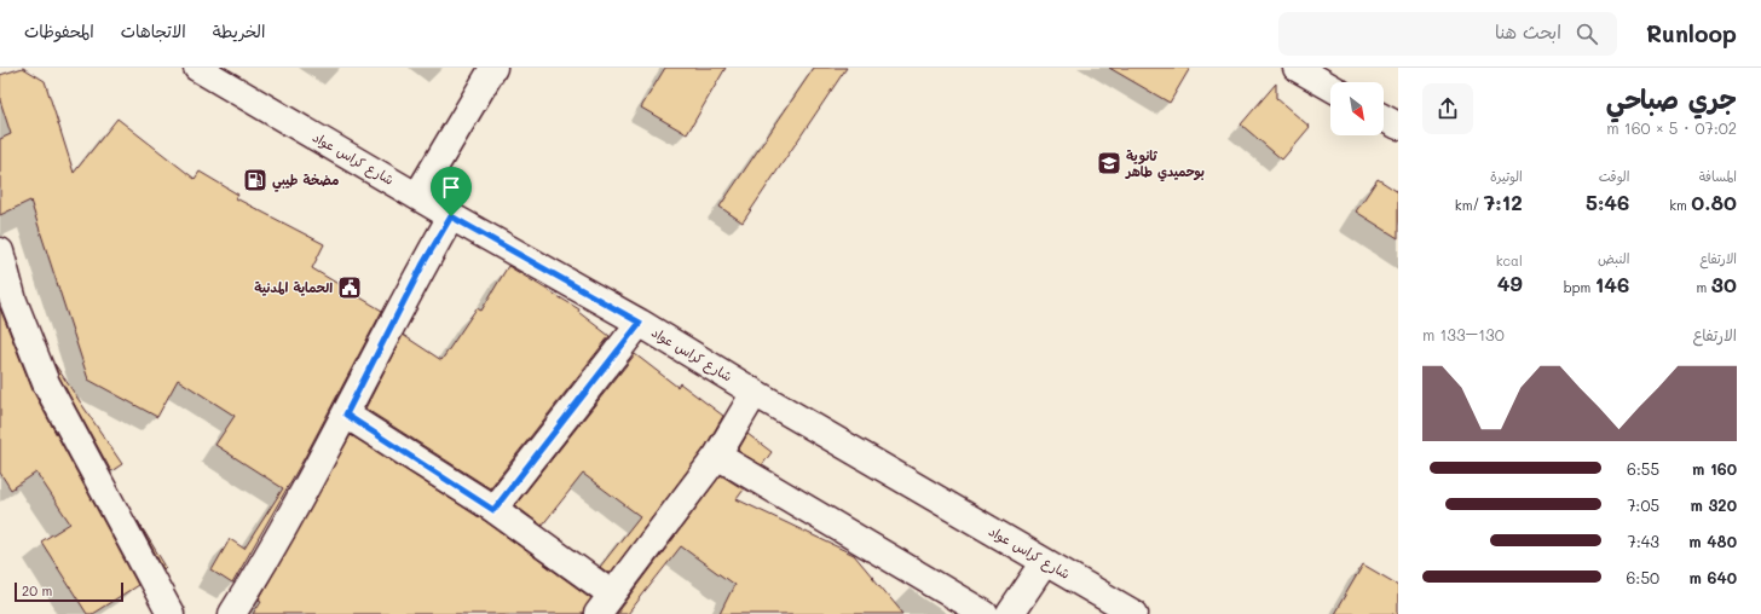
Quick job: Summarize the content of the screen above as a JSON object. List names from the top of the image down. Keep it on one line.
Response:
{"streets":{"street":["شارع كراس عواد"]},"places":{"school or university":["ثانوية بوحميدي طاهر"],"fuel station":["مضخة طيبي"],"public building":["الحماية المدنية"]},"scale_bar":"20 m","north":"bottom right","page":{"header":"Runloop","search":"ابحث هنا","nav":["الخريطة","الاتجاهات","المحفوظات"],"heading":["جري صباحي","07:02 · 5 × 160 m"],"stats":[["المسافة","0.80 km"],["الوقت","5:46"],["الوتيرة","7:12 /km"],["الارتفاع","30 m"],["النبض","146 bpm"],["kcal","49"]],"chart":["الارتفاع","130–133 m"],"list":[{"name":"160 m","note":"6:55"},{"name":"320 m","note":"7:05"},{"name":"480 m","note":"7:43"},{"name":"640 m","note":"6:50"}],"scale":"20 m"}}
